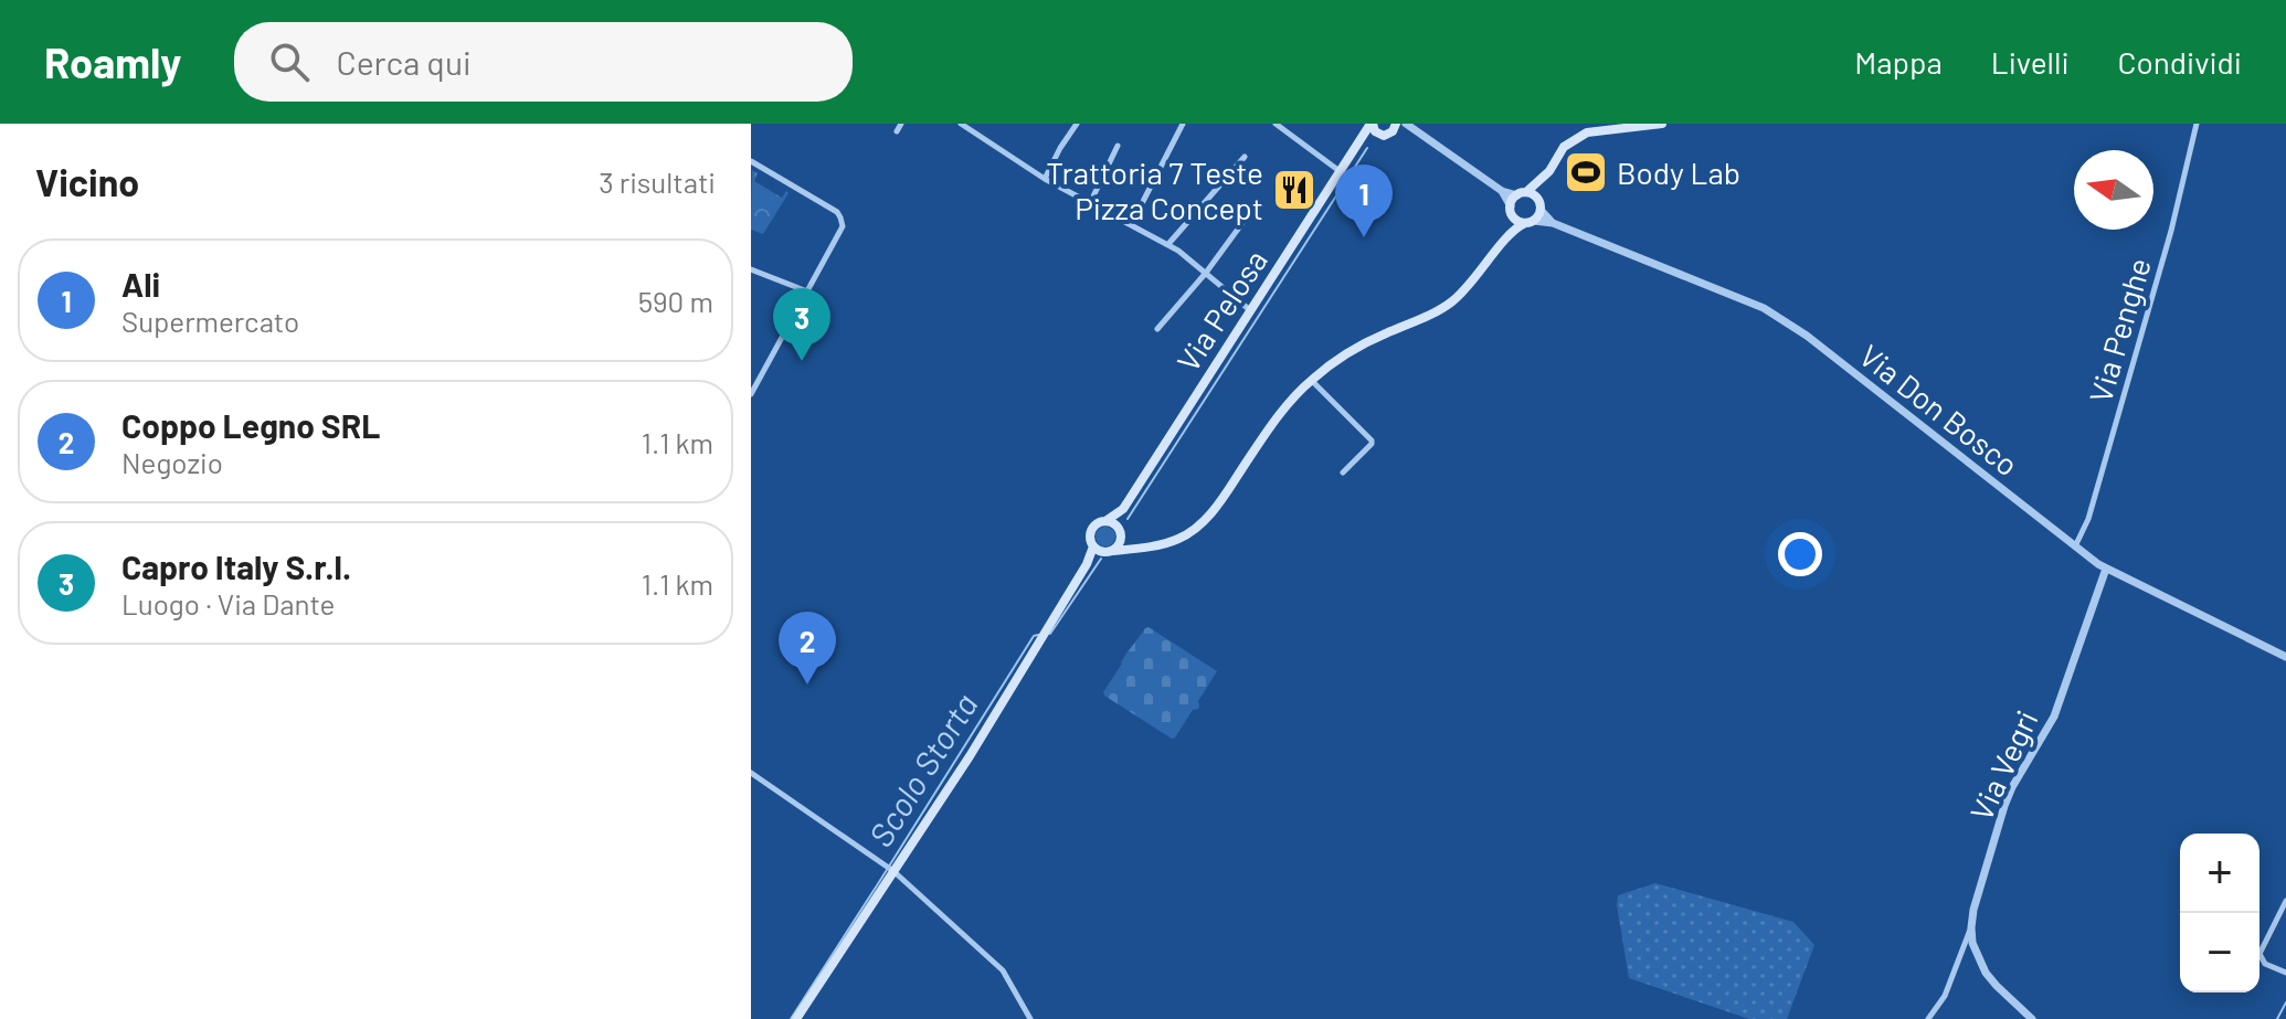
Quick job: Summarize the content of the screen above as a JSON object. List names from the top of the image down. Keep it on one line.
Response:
{"streets":{"main road":["Via Pelosa","Via Don Bosco"],"street":["Via Penghe","Via Vegri"]},"crossings":[["Via Penghe","Via Don Bosco"],["Via Don Bosco","Via Vegri"]],"water":["Scolo Storta"],"places":{"sports":["Body Lab"],"restaurant":["Trattoria 7 Teste Pizza Concept"]},"north":"left","page":{"header":"Roamly","search":"Cerca qui","nav":["Mappa","Livelli","Condividi"],"heading":["Vicino","3 risultati"],"pins":["1","3","2"],"list":[{"mark":"1","name":"Ali","note":"Supermercato","value":"590 m"},{"mark":"2","name":"Coppo Legno SRL","note":"Negozio","value":"1.1 km"},{"mark":"3","name":"Capro Italy S.r.l.","note":"Luogo · Via Dante","value":"1.1 km"}],"map_buttons":["+","−"]}}
